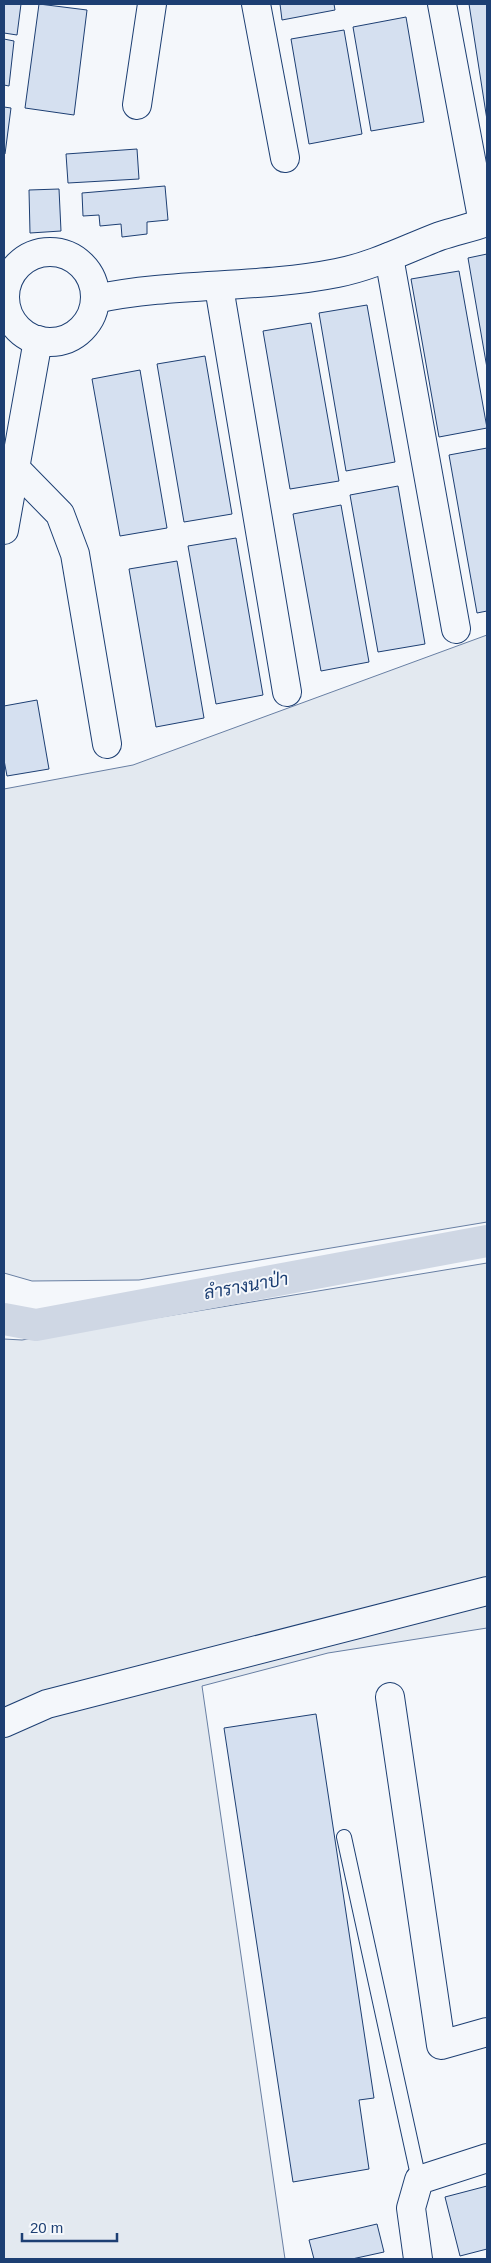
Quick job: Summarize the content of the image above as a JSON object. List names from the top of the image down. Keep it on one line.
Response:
{"water":["ลำรางนาป่า"],"scale_bar":"20 m"}
